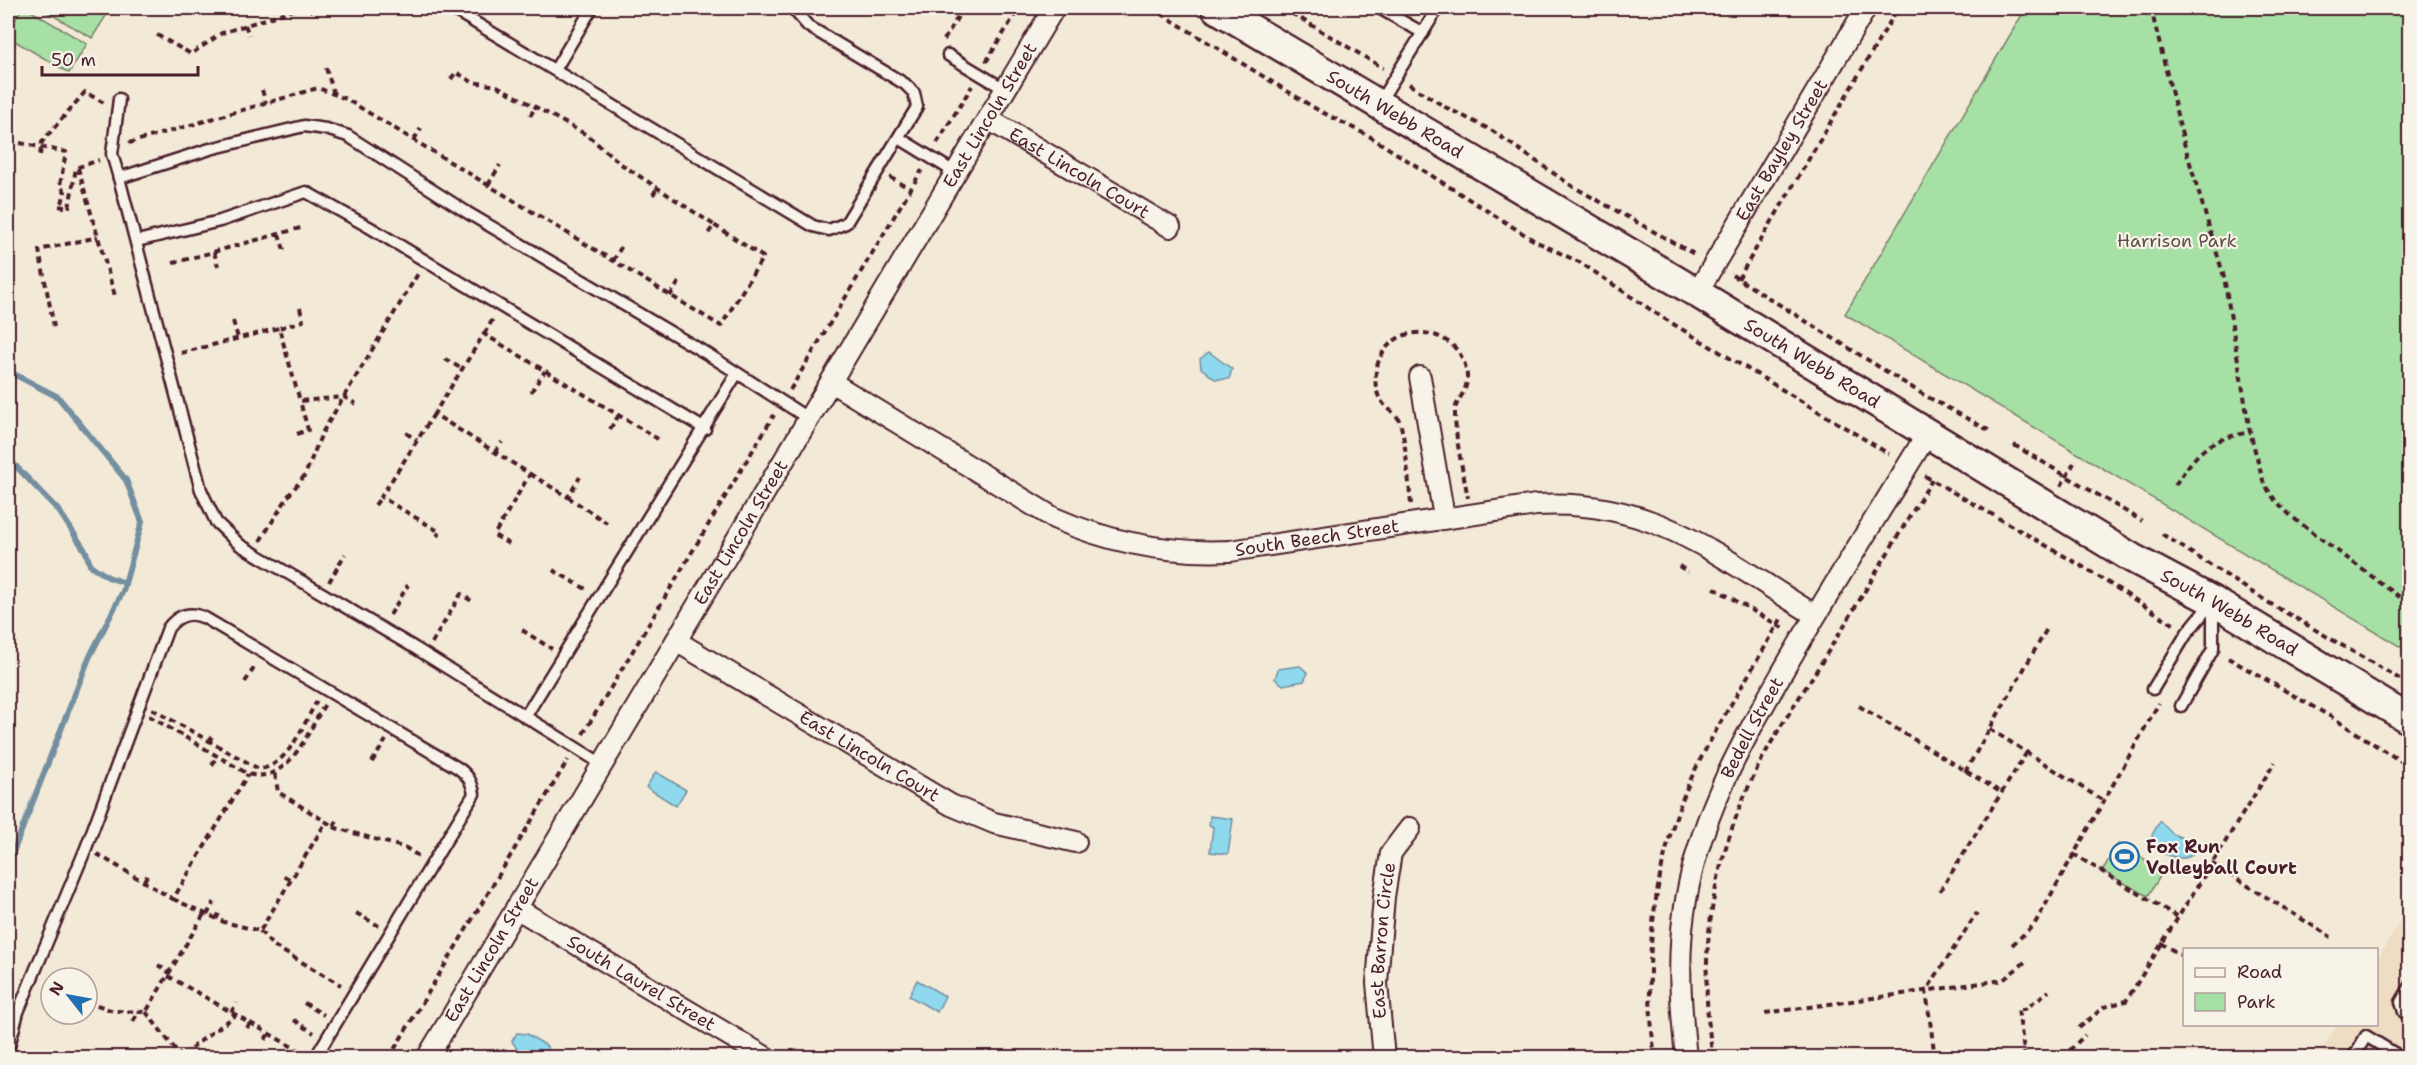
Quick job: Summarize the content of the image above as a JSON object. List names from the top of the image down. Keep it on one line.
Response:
{"streets":{"main road":["South Webb Road"],"street":["East Lincoln Street","East Bayley Street","East Lincoln Court","South Beech Street","Bedell Street","East Barron Circle","South Laurel Street"]},"crossings":[["South Webb Road","East Bayley Street"],["South Webb Road","Bedell Street"],["East Lincoln Street","East Lincoln Court"],["East Lincoln Street","South Beech Street"],["East Lincoln Street","South Laurel Street"],["South Beech Street","Bedell Street"]],"parks":["Harrison Park"],"places":{"sports":["Fox Run Volleyball Court"]},"legend":["Road","Park"],"scale_bar":"50 m","north":"top left"}
